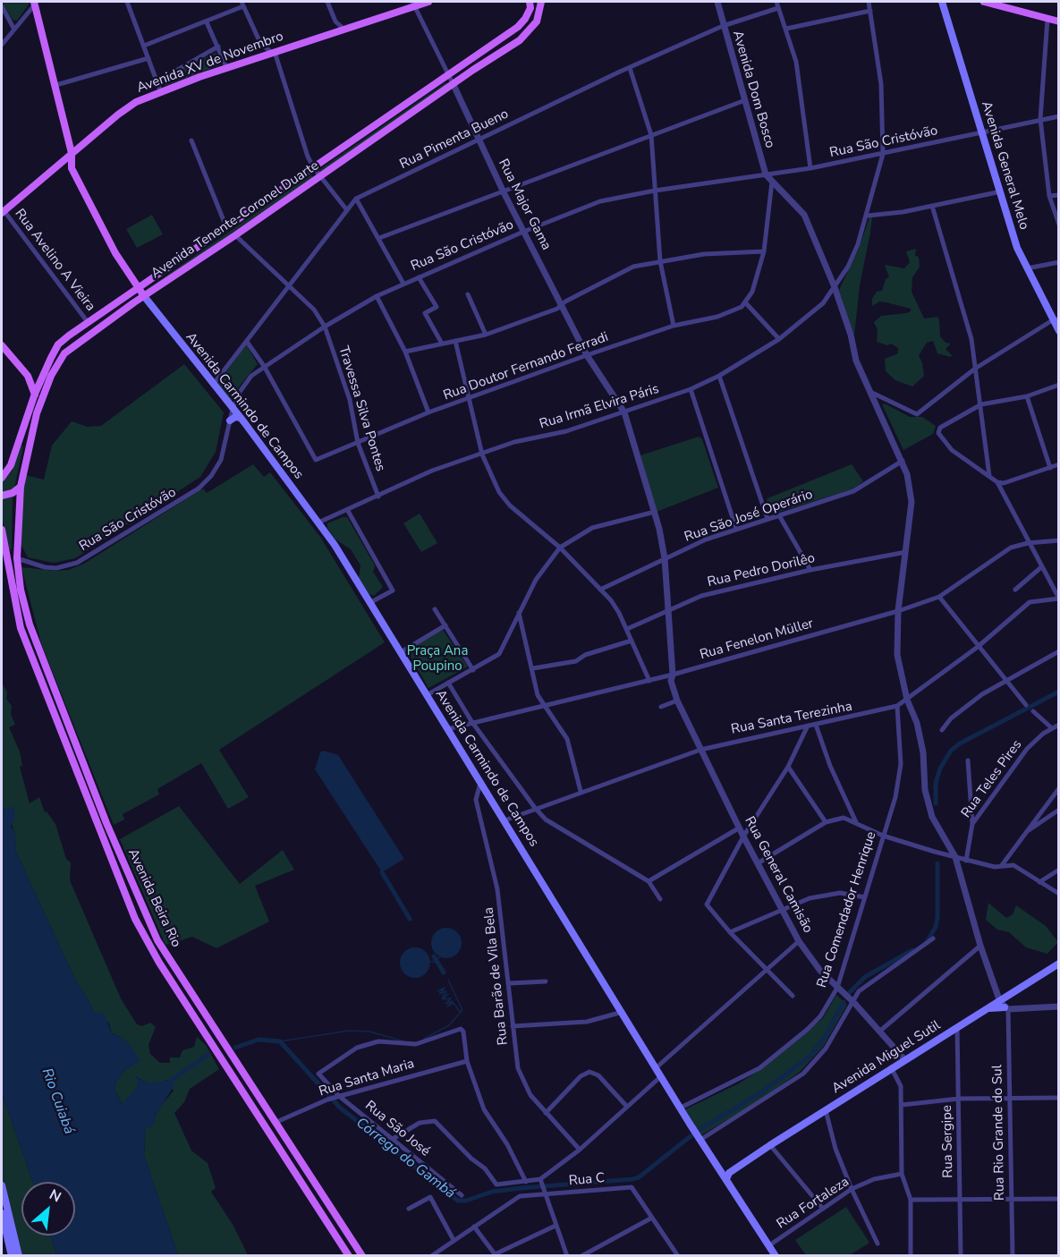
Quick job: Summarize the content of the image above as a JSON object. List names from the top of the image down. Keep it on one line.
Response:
{"streets":{"main road":["Avenida XV de Novembro","Avenida General Melo","Avenida Tenente-Coronel Duarte","Avenida Carmindo de Campos","Avenida Beira Rio","Avenida Miguel Sutil"],"street":["Avenida Dom Bosco","Rua Pimenta Bueno","Rua São Cristóvão","Rua Major Gama","Rua Avelino A Vieira","Rua Doutor Fernando Ferradi","Rua Irmã Elvira Páris","Travessa Silva Pontes","Rua São José Operário","Rua Pedro Dorilêo","Rua Fenelon Müller","Rua Santa Terezinha","Rua Teles Pires","Rua General Camisão","Rua Comendador Henrique","Rua Barão de Vila Bela","Rua Santa Maria","Rua São José","Rua Rio Grande do Sul","Rua Sergipe","Rua C","Rua Fortaleza"]},"crossings":[["Avenida XV de Novembro","Rua Major Gama"],["Avenida XV de Novembro","Rua Avelino A Vieira"],["Avenida XV de Novembro","Avenida Carmindo de Campos"],["Avenida Dom Bosco","Rua Pimenta Bueno"],["Avenida Dom Bosco","Rua São Cristóvão"],["Avenida Dom Bosco","Rua Irmã Elvira Páris"],["Rua Pimenta Bueno","Rua Major Gama"],["Rua Pimenta Bueno","Avenida Carmindo de Campos"],["Rua Pimenta Bueno","Travessa Silva Pontes"],["Rua São Cristóvão","Avenida General Melo"],["Rua São Cristóvão","Rua Major Gama"],["Rua São Cristóvão","Rua Doutor Fernando Ferradi"],["Rua São Cristóvão","Avenida Carmindo de Campos"],["Rua São Cristóvão","Travessa Silva Pontes"],["Rua São Cristóvão","Avenida Beira Rio"],["Rua Major Gama","Avenida Tenente-Coronel Duarte"],["Rua Major Gama","Rua Doutor Fernando Ferradi"],["Rua Major Gama","Rua Irmã Elvira Páris"],["Rua Major Gama","Rua São José Operário"],["Rua Major Gama","Rua General Camisão"],["Avenida Tenente-Coronel Duarte","Rua Avelino A Vieira"],["Avenida Tenente-Coronel Duarte","Avenida Carmindo de Campos"],["Avenida Tenente-Coronel Duarte","Travessa Silva Pontes"],["Avenida Tenente-Coronel Duarte","Avenida Beira Rio"],["Rua Doutor Fernando Ferradi","Travessa Silva Pontes"],["Avenida Carmindo de Campos","Rua Irmã Elvira Páris"],["Avenida Carmindo de Campos","Rua Fenelon Müller"],["Avenida Carmindo de Campos","Rua Santa Terezinha"],["Avenida Carmindo de Campos","Rua Comendador Henrique"],["Avenida Carmindo de Campos","Rua Barão de Vila Bela"],["Avenida Carmindo de Campos","Avenida Miguel Sutil"],["Avenida Carmindo de Campos","Rua Fortaleza"],["Rua Irmã Elvira Páris","Travessa Silva Pontes"],["Rua São José Operário","Rua General Camisão"],["Rua Pedro Dorilêo","Rua General Camisão"],["Rua Fenelon Müller","Rua General Camisão"],["Rua Santa Terezinha","Rua General Camisão"],["Rua Santa Terezinha","Rua Comendador Henrique"],["Rua General Camisão","Rua Comendador Henrique"],["Rua General Camisão","Avenida Miguel Sutil"],["Avenida Beira Rio","Rua Santa Maria"],["Avenida Miguel Sutil","Rua Rio Grande do Sul"],["Avenida Miguel Sutil","Rua Sergipe"],["Rua Santa Maria","Rua São José"]],"water":["Rio Cuiabá","Córrego do Gambá"],"parks":["Praça Ana Poupino"],"north":"top right"}
